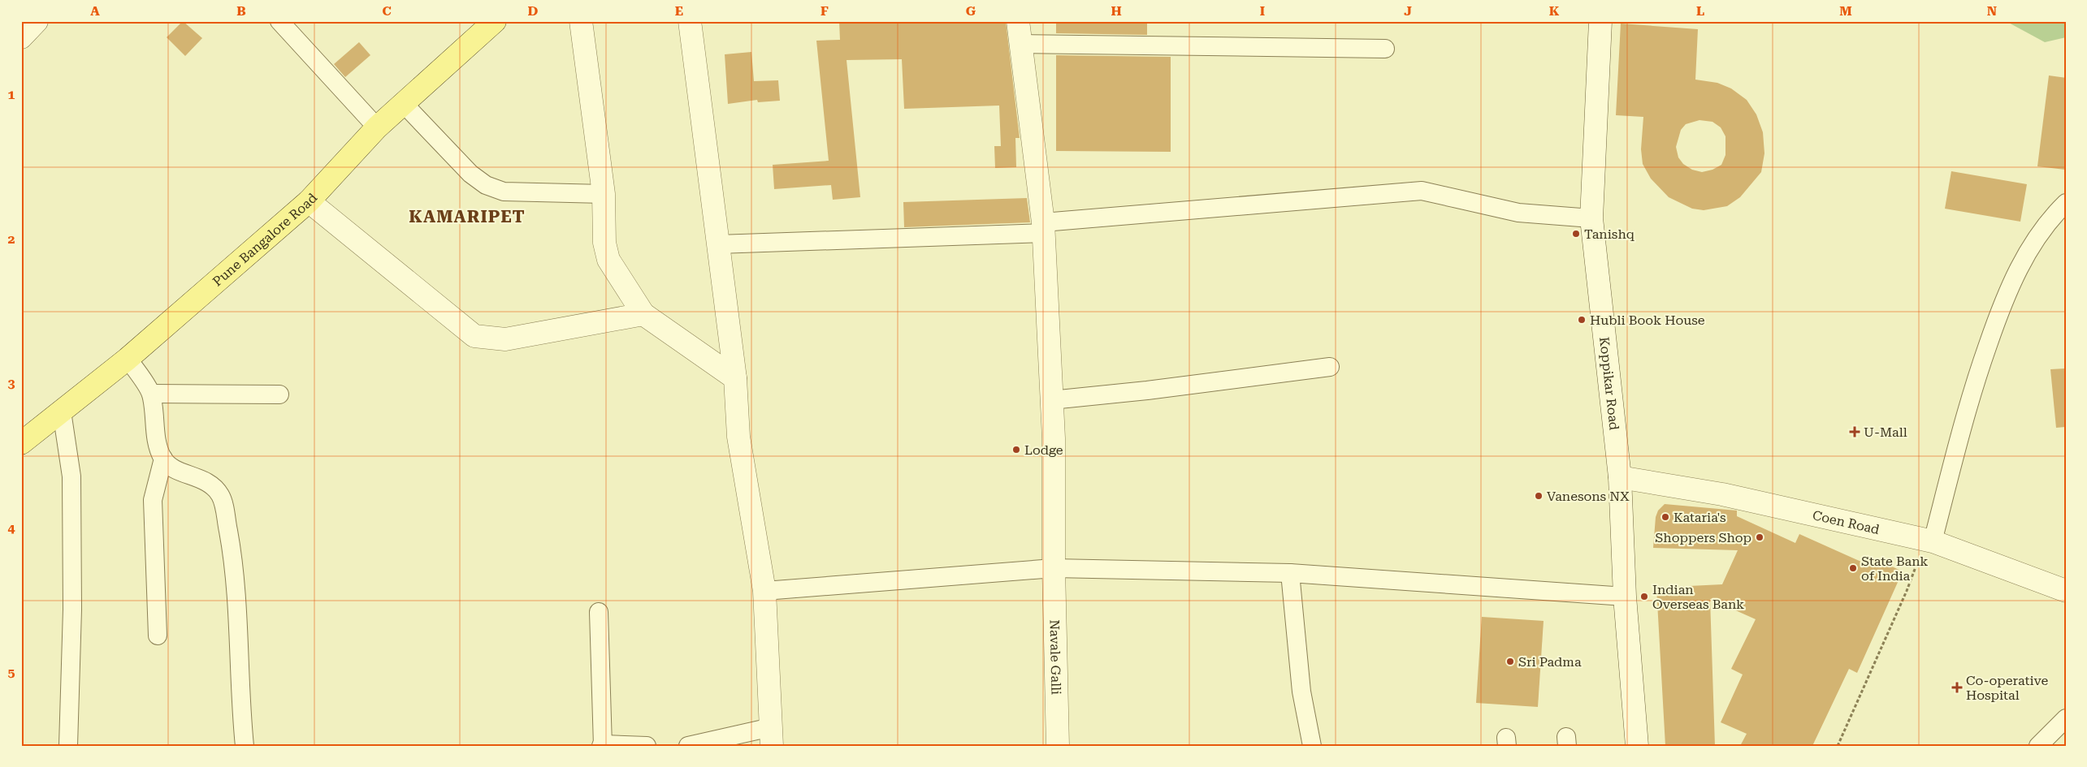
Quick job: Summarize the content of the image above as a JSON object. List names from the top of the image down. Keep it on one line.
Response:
{"streets":{"main road":["Pune Bangalore Road"],"street":["Koppikar Road","Coen Road","Navale Galli"]},"crossings":[["Koppikar Road","Coen Road"]],"districts":["KAMARIPET"],"places":{"other":["Tanishq","Hubli Book House","Lodge","Vanesons NX","Kataria's","Shoppers Shop","State Bank of India","Indian Overseas Bank","Sri Padma"],"health":["U-Mall","Co-operative Hospital"]},"grid":{"columns":["A","B","C","D","E","F","G","H","I","J","K","L","M","N"],"rows":["1","2","3","4","5"]}}
